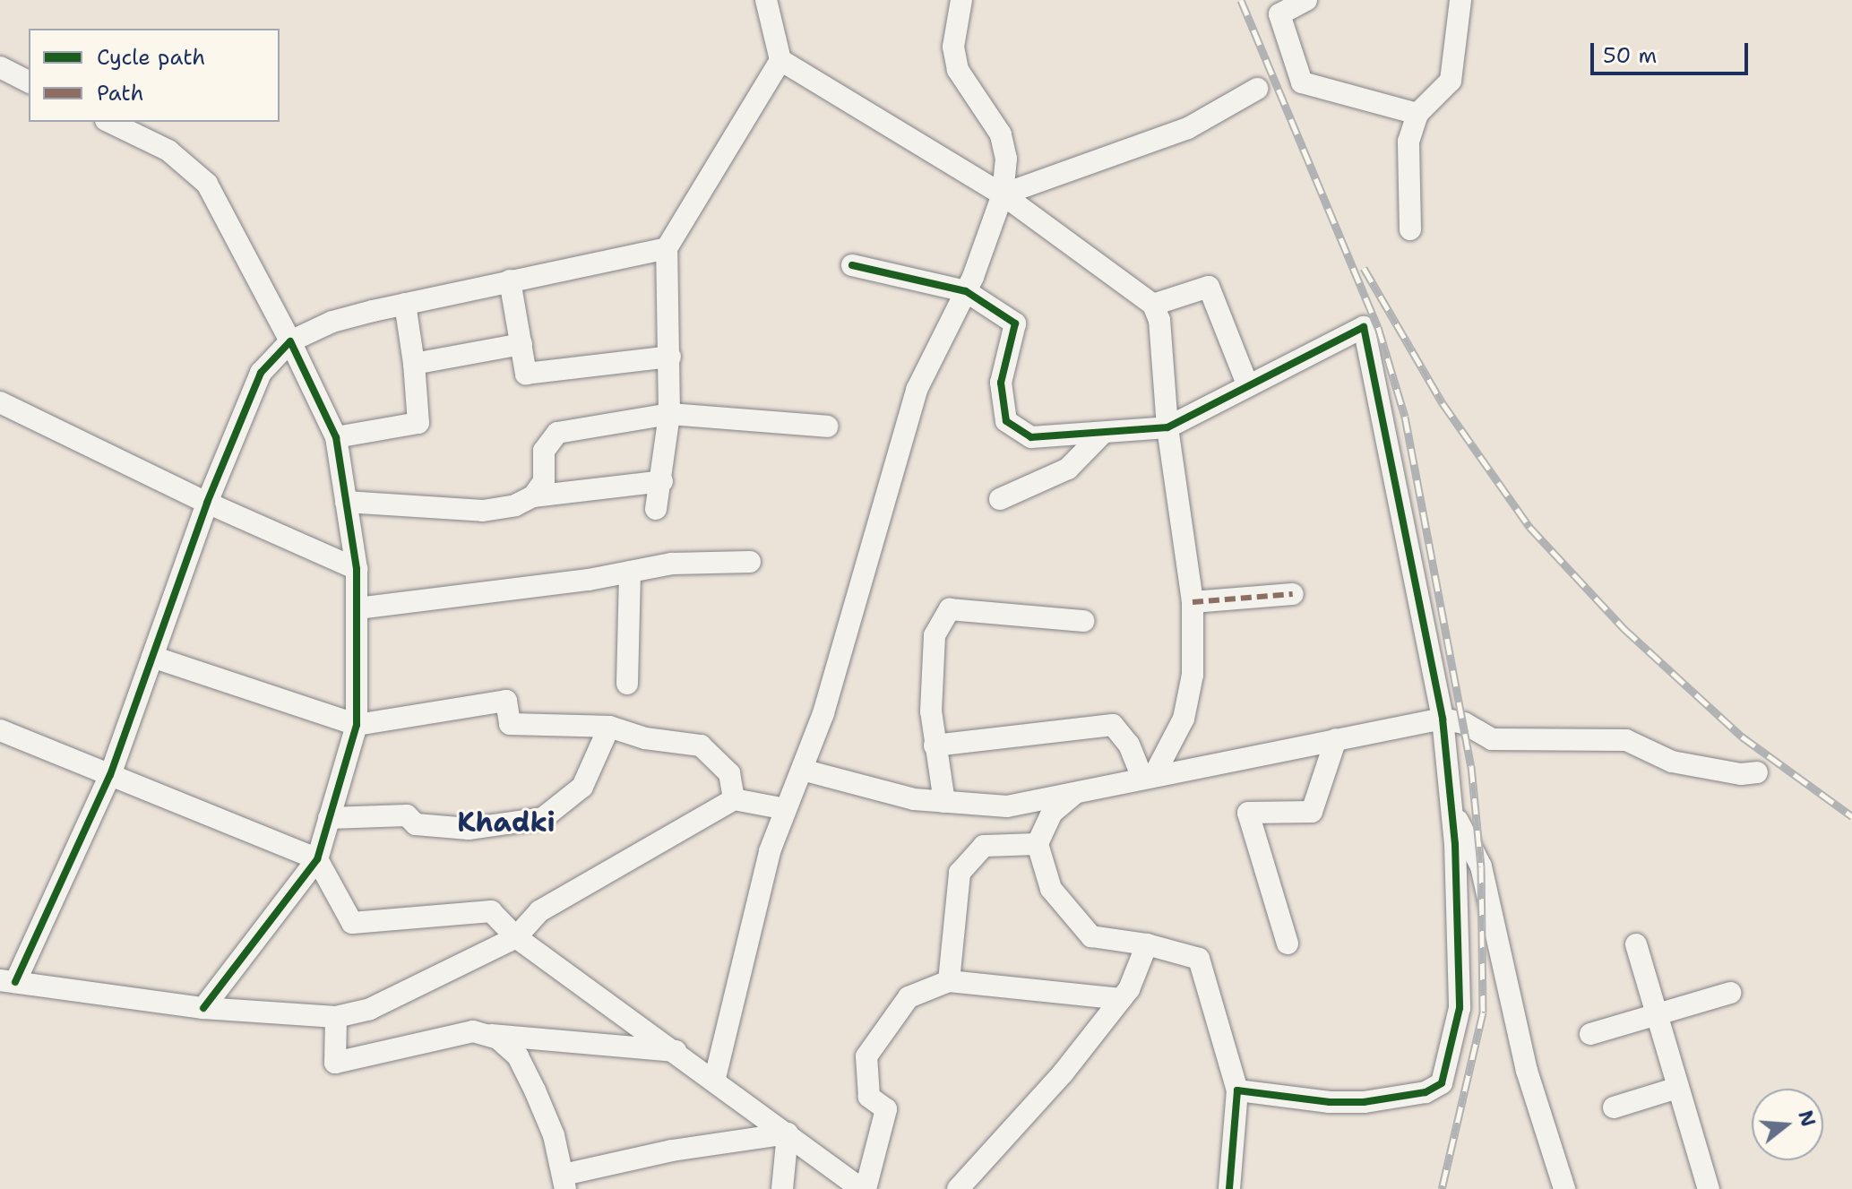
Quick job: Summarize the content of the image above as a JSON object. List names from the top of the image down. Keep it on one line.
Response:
{"districts":["Khadki"],"legend":["Cycle path","Path"],"scale_bar":"50 m","north":"right"}
